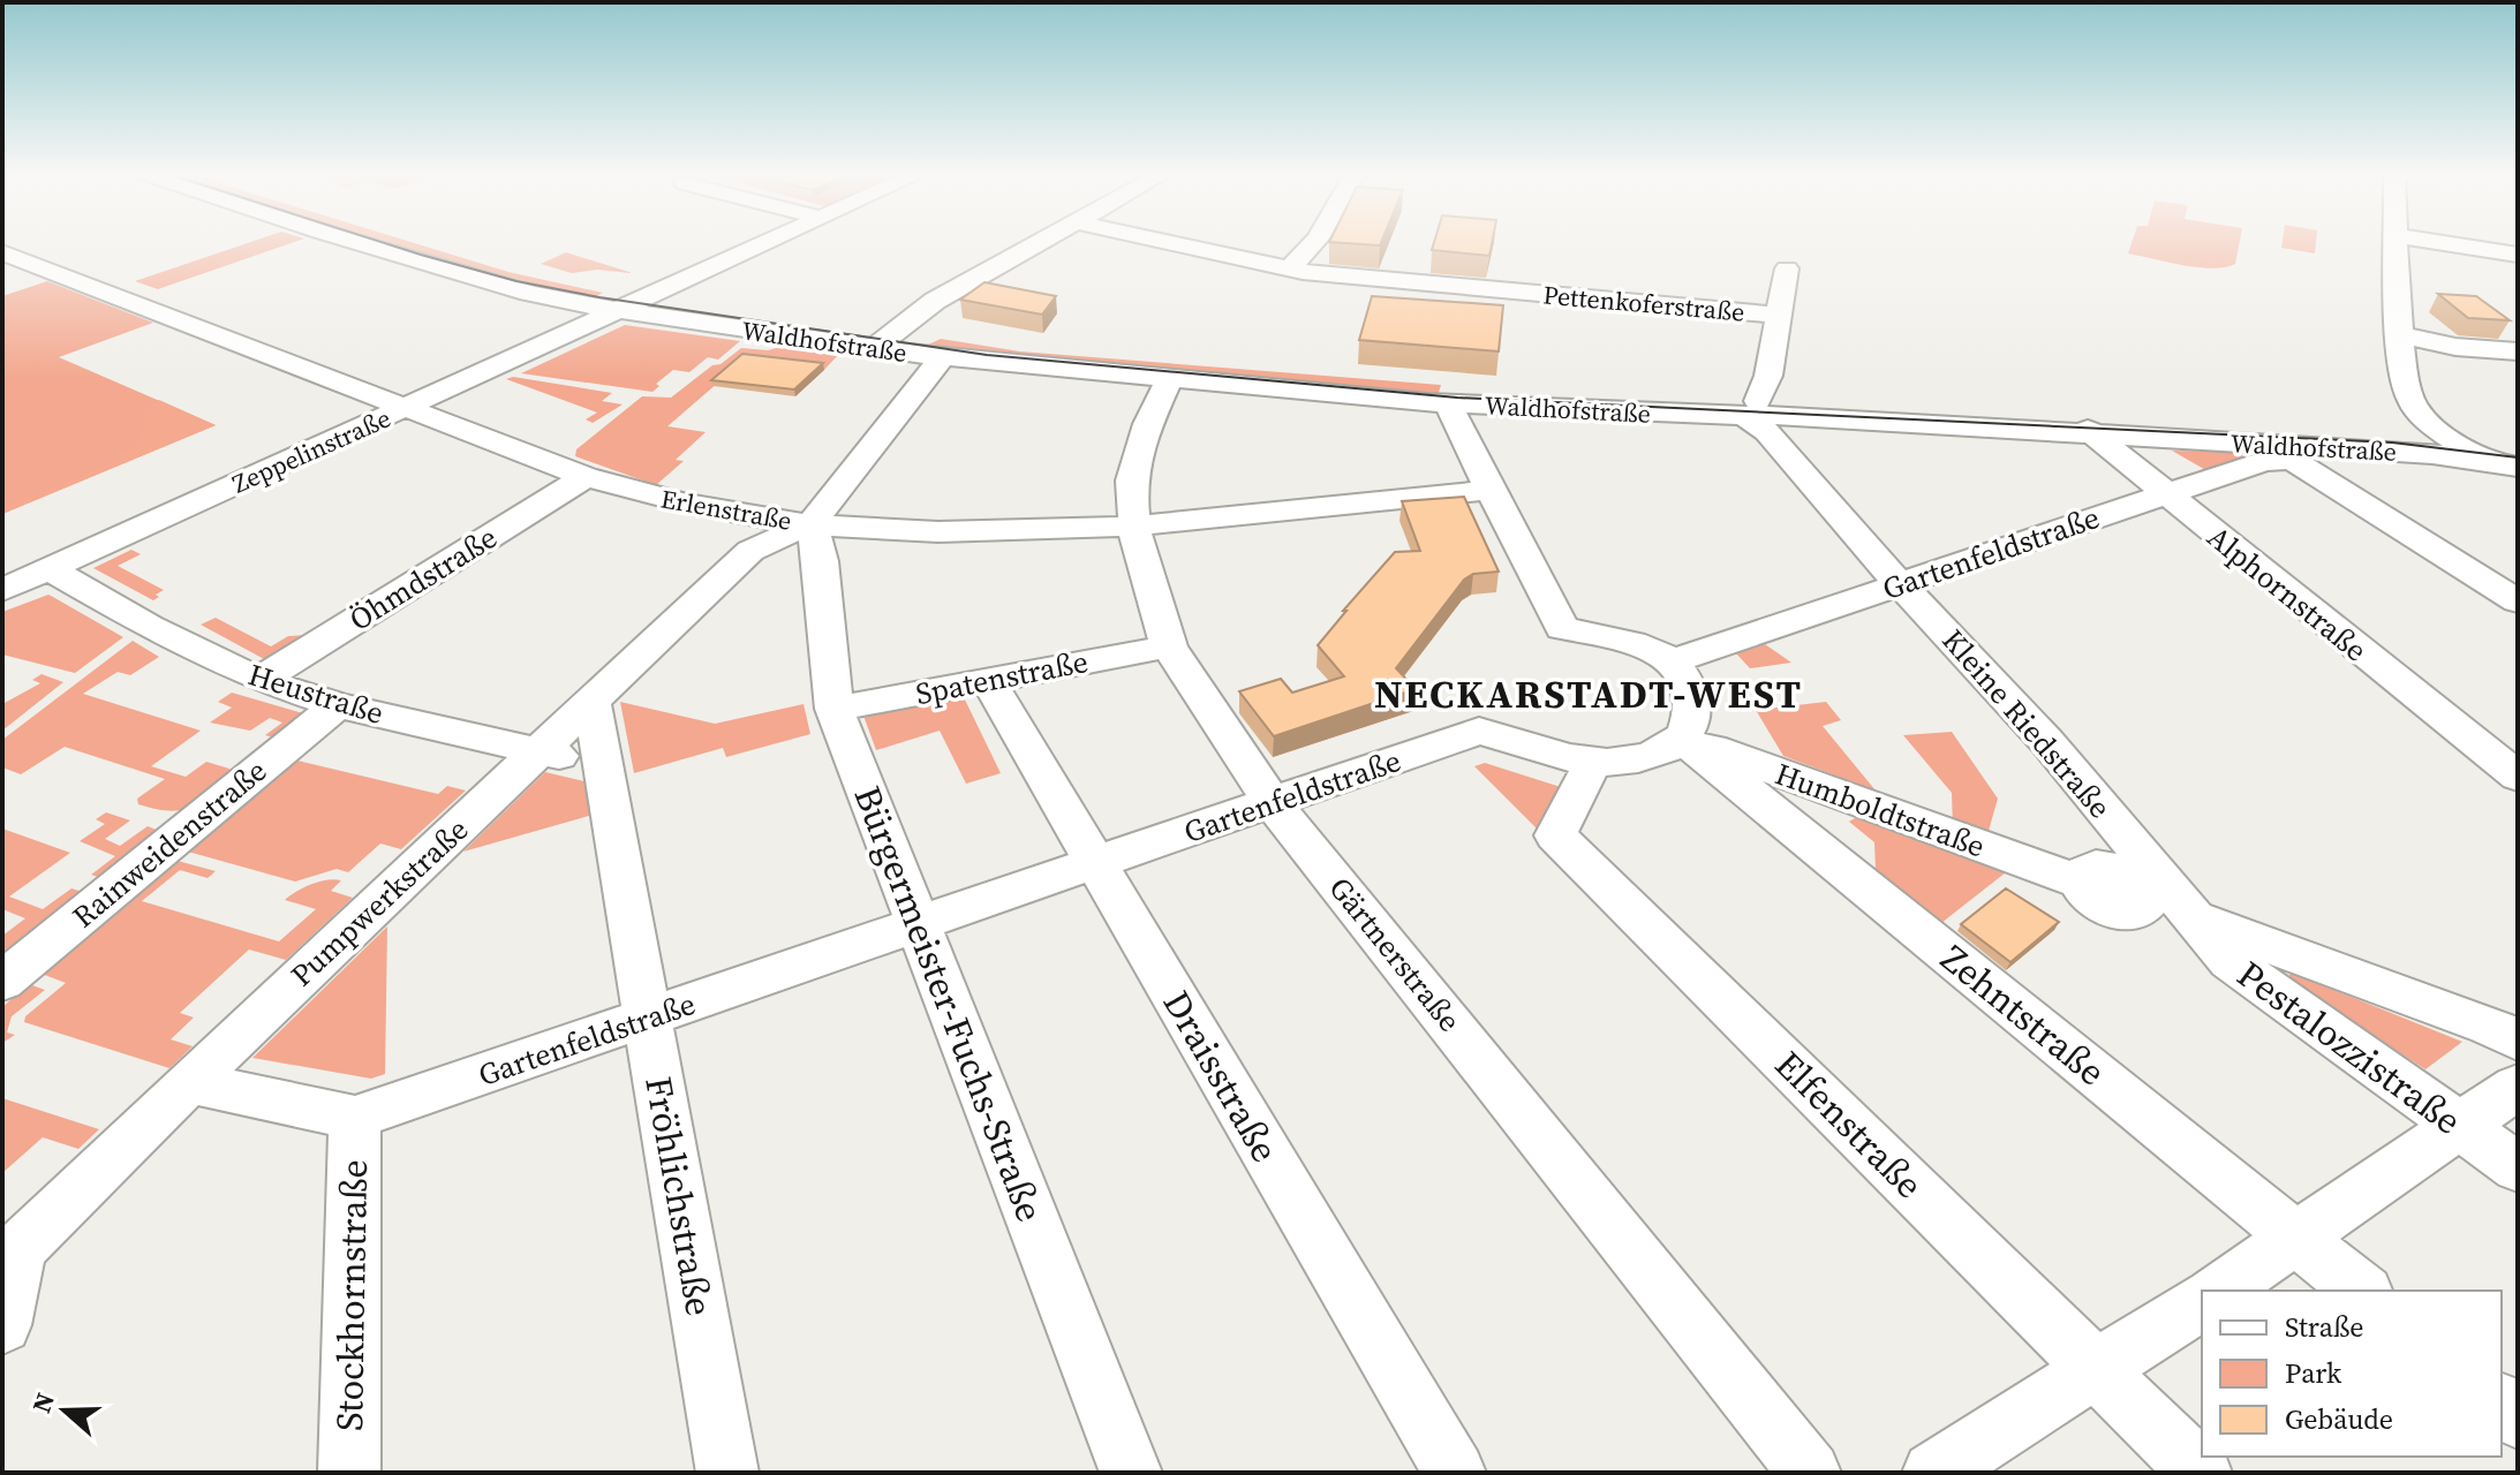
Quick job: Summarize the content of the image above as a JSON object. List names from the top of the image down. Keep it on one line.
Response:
{"streets":{"street":["Pettenkoferstraße","Waldhofstraße","Zeppelinstraße","Erlenstraße","Gartenfeldstraße","Öhmdstraße","Alphornstraße","Spatenstraße","Heustraße","Kleine Riedstraße","Humboldtstraße","Rainweidenstraße","Pumpwerkstraße","Gärtnerstraße","Bürgermeister-Fuchs-Straße","Zehntstraße","Pestalozzistraße","Draisstraße","Elfenstraße","Fröhlichstraße","Stockhornstraße"]},"crossings":[["Waldhofstraße","Zeppelinstraße"],["Waldhofstraße","Alphornstraße"],["Waldhofstraße","Kleine Riedstraße"],["Waldhofstraße","Gärtnerstraße"],["Zeppelinstraße","Erlenstraße"],["Zeppelinstraße","Heustraße"],["Erlenstraße","Öhmdstraße"],["Erlenstraße","Pumpwerkstraße"],["Erlenstraße","Gärtnerstraße"],["Erlenstraße","Bürgermeister-Fuchs-Straße"],["Gartenfeldstraße","Alphornstraße"],["Gartenfeldstraße","Kleine Riedstraße"],["Gartenfeldstraße","Humboldtstraße"],["Gartenfeldstraße","Gärtnerstraße"],["Gartenfeldstraße","Bürgermeister-Fuchs-Straße"],["Gartenfeldstraße","Zehntstraße"],["Gartenfeldstraße","Draisstraße"],["Gartenfeldstraße","Elfenstraße"],["Gartenfeldstraße","Fröhlichstraße"],["Gartenfeldstraße","Stockhornstraße"],["Öhmdstraße","Heustraße"],["Spatenstraße","Gärtnerstraße"],["Spatenstraße","Bürgermeister-Fuchs-Straße"],["Spatenstraße","Draisstraße"],["Heustraße","Rainweidenstraße"],["Heustraße","Pumpwerkstraße"],["Heustraße","Fröhlichstraße"],["Kleine Riedstraße","Humboldtstraße"],["Kleine Riedstraße","Pestalozzistraße"],["Humboldtstraße","Zehntstraße"],["Humboldtstraße","Pestalozzistraße"],["Pumpwerkstraße","Bürgermeister-Fuchs-Straße"],["Pumpwerkstraße","Fröhlichstraße"]],"districts":["NECKARSTADT-WEST"],"legend":["Straße","Park","Gebäude"],"north":"left"}
